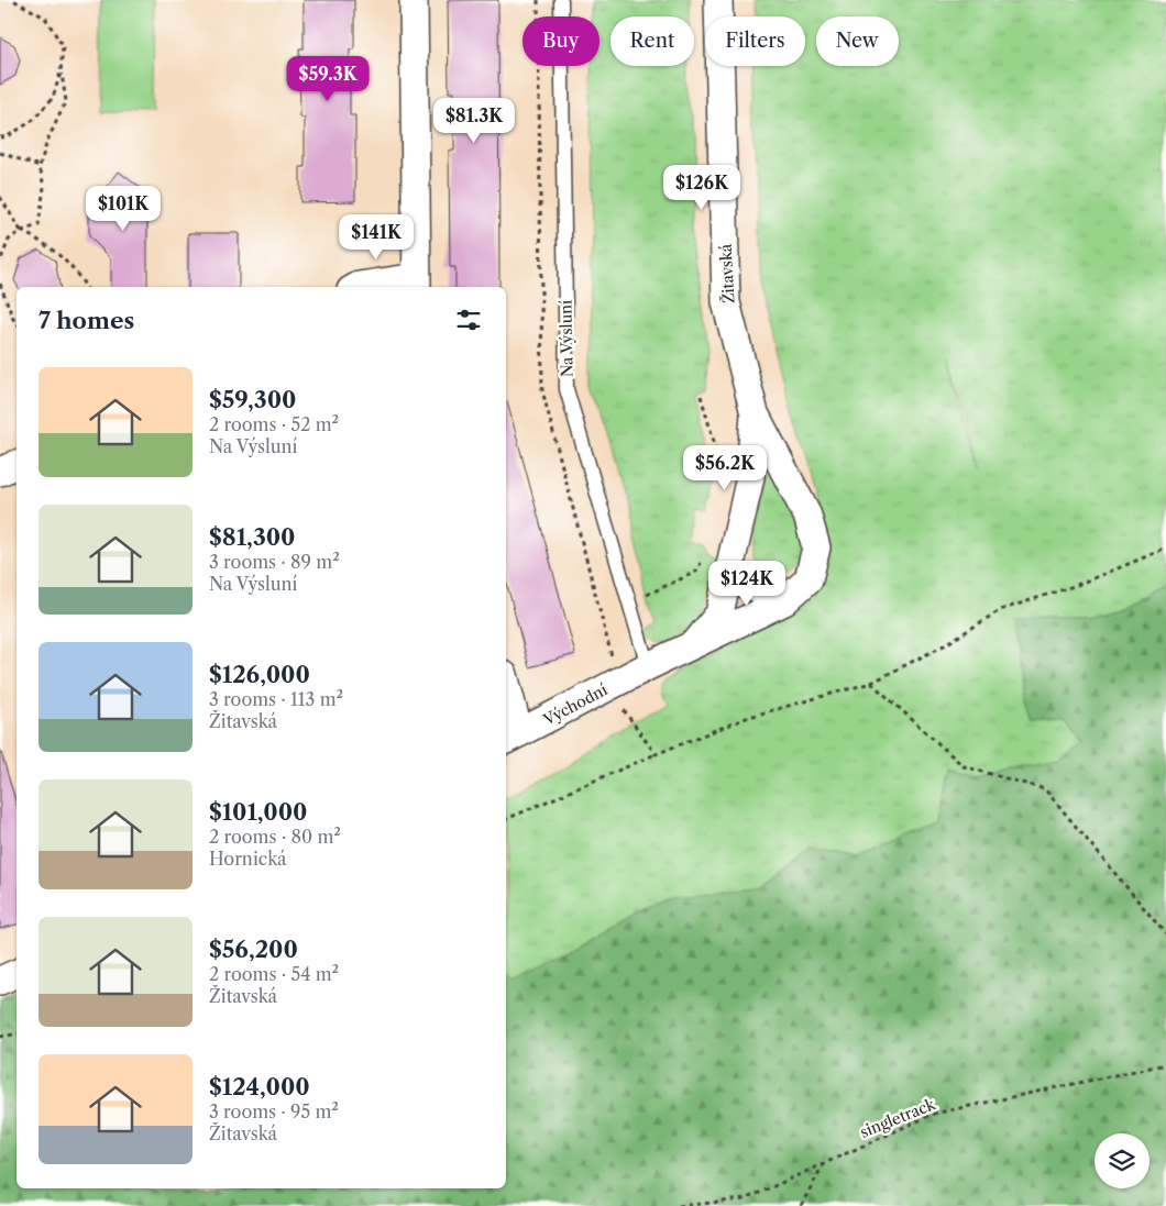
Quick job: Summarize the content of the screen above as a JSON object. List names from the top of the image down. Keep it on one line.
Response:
{"streets":{"street":["Žitavská","Východní"],"lane":["Na Výsluní"],"path":["singletrack"]},"crossings":[["Žitavská","Na Výsluní"],["Žitavská","Východní"],["Na Výsluní","Východní"]],"page":{"chip":["Buy","Rent","Filters","New"],"price":["$59.3K","$81.3K","$126K","$101K","$141K","$56.2K","$124K"],"heading":"7 homes","list":[{"name":"$59,300","note":"2 rooms · 52 m² · Na Výsluní"},{"name":"$81,300","note":"3 rooms · 89 m² · Na Výsluní"},{"name":"$126,000","note":"3 rooms · 113 m² · Žitavská"},{"name":"$101,000","note":"2 rooms · 80 m² · Hornická"},{"name":"$56,200","note":"2 rooms · 54 m² · Žitavská"},{"name":"$124,000","note":"3 rooms · 95 m² · Žitavská"}]}}
